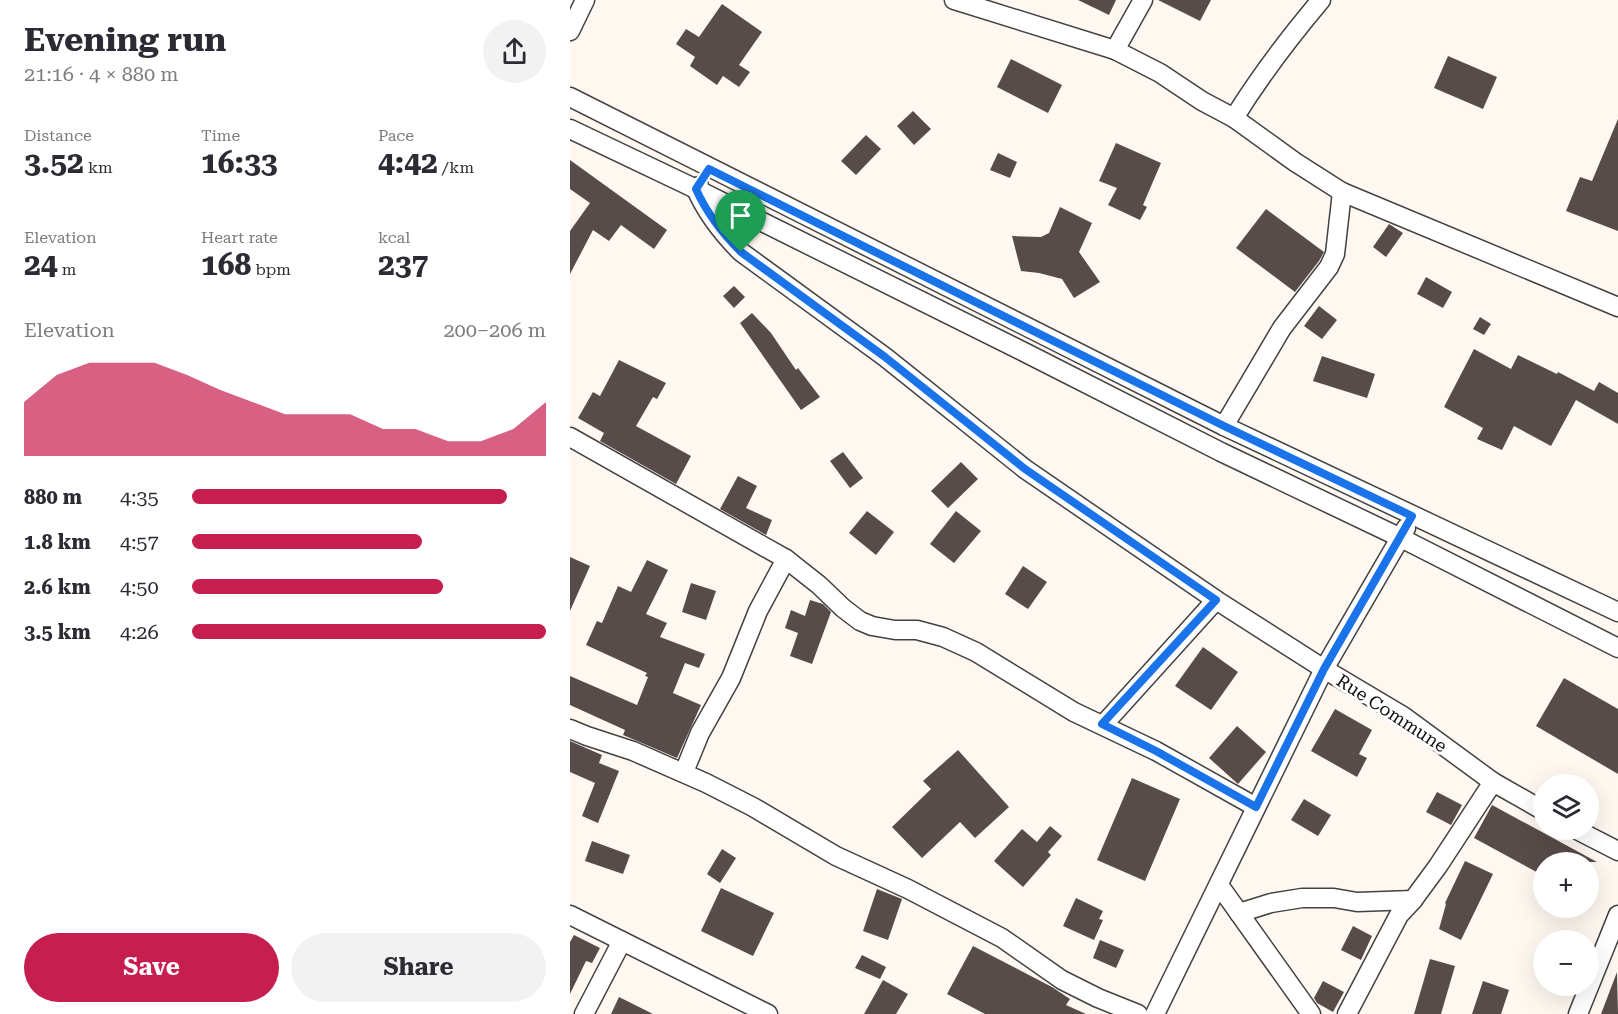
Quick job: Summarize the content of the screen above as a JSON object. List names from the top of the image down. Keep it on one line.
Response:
{"streets":{"street":["Rue Commune"]},"page":{"heading":["Evening run","21:16 · 4 × 880 m"],"stats":[["Distance","3.52 km"],["Time","16:33"],["Pace","4:42 /km"],["Elevation","24 m"],["Heart rate","168 bpm"],["kcal","237"]],"chart":["Elevation","200–206 m"],"list":[{"name":"880 m","note":"4:35"},{"name":"1.8 km","note":"4:57"},{"name":"2.6 km","note":"4:50"},{"name":"3.5 km","note":"4:26"}],"map_buttons":["+","−"],"buttons":["Save","Share"]}}
